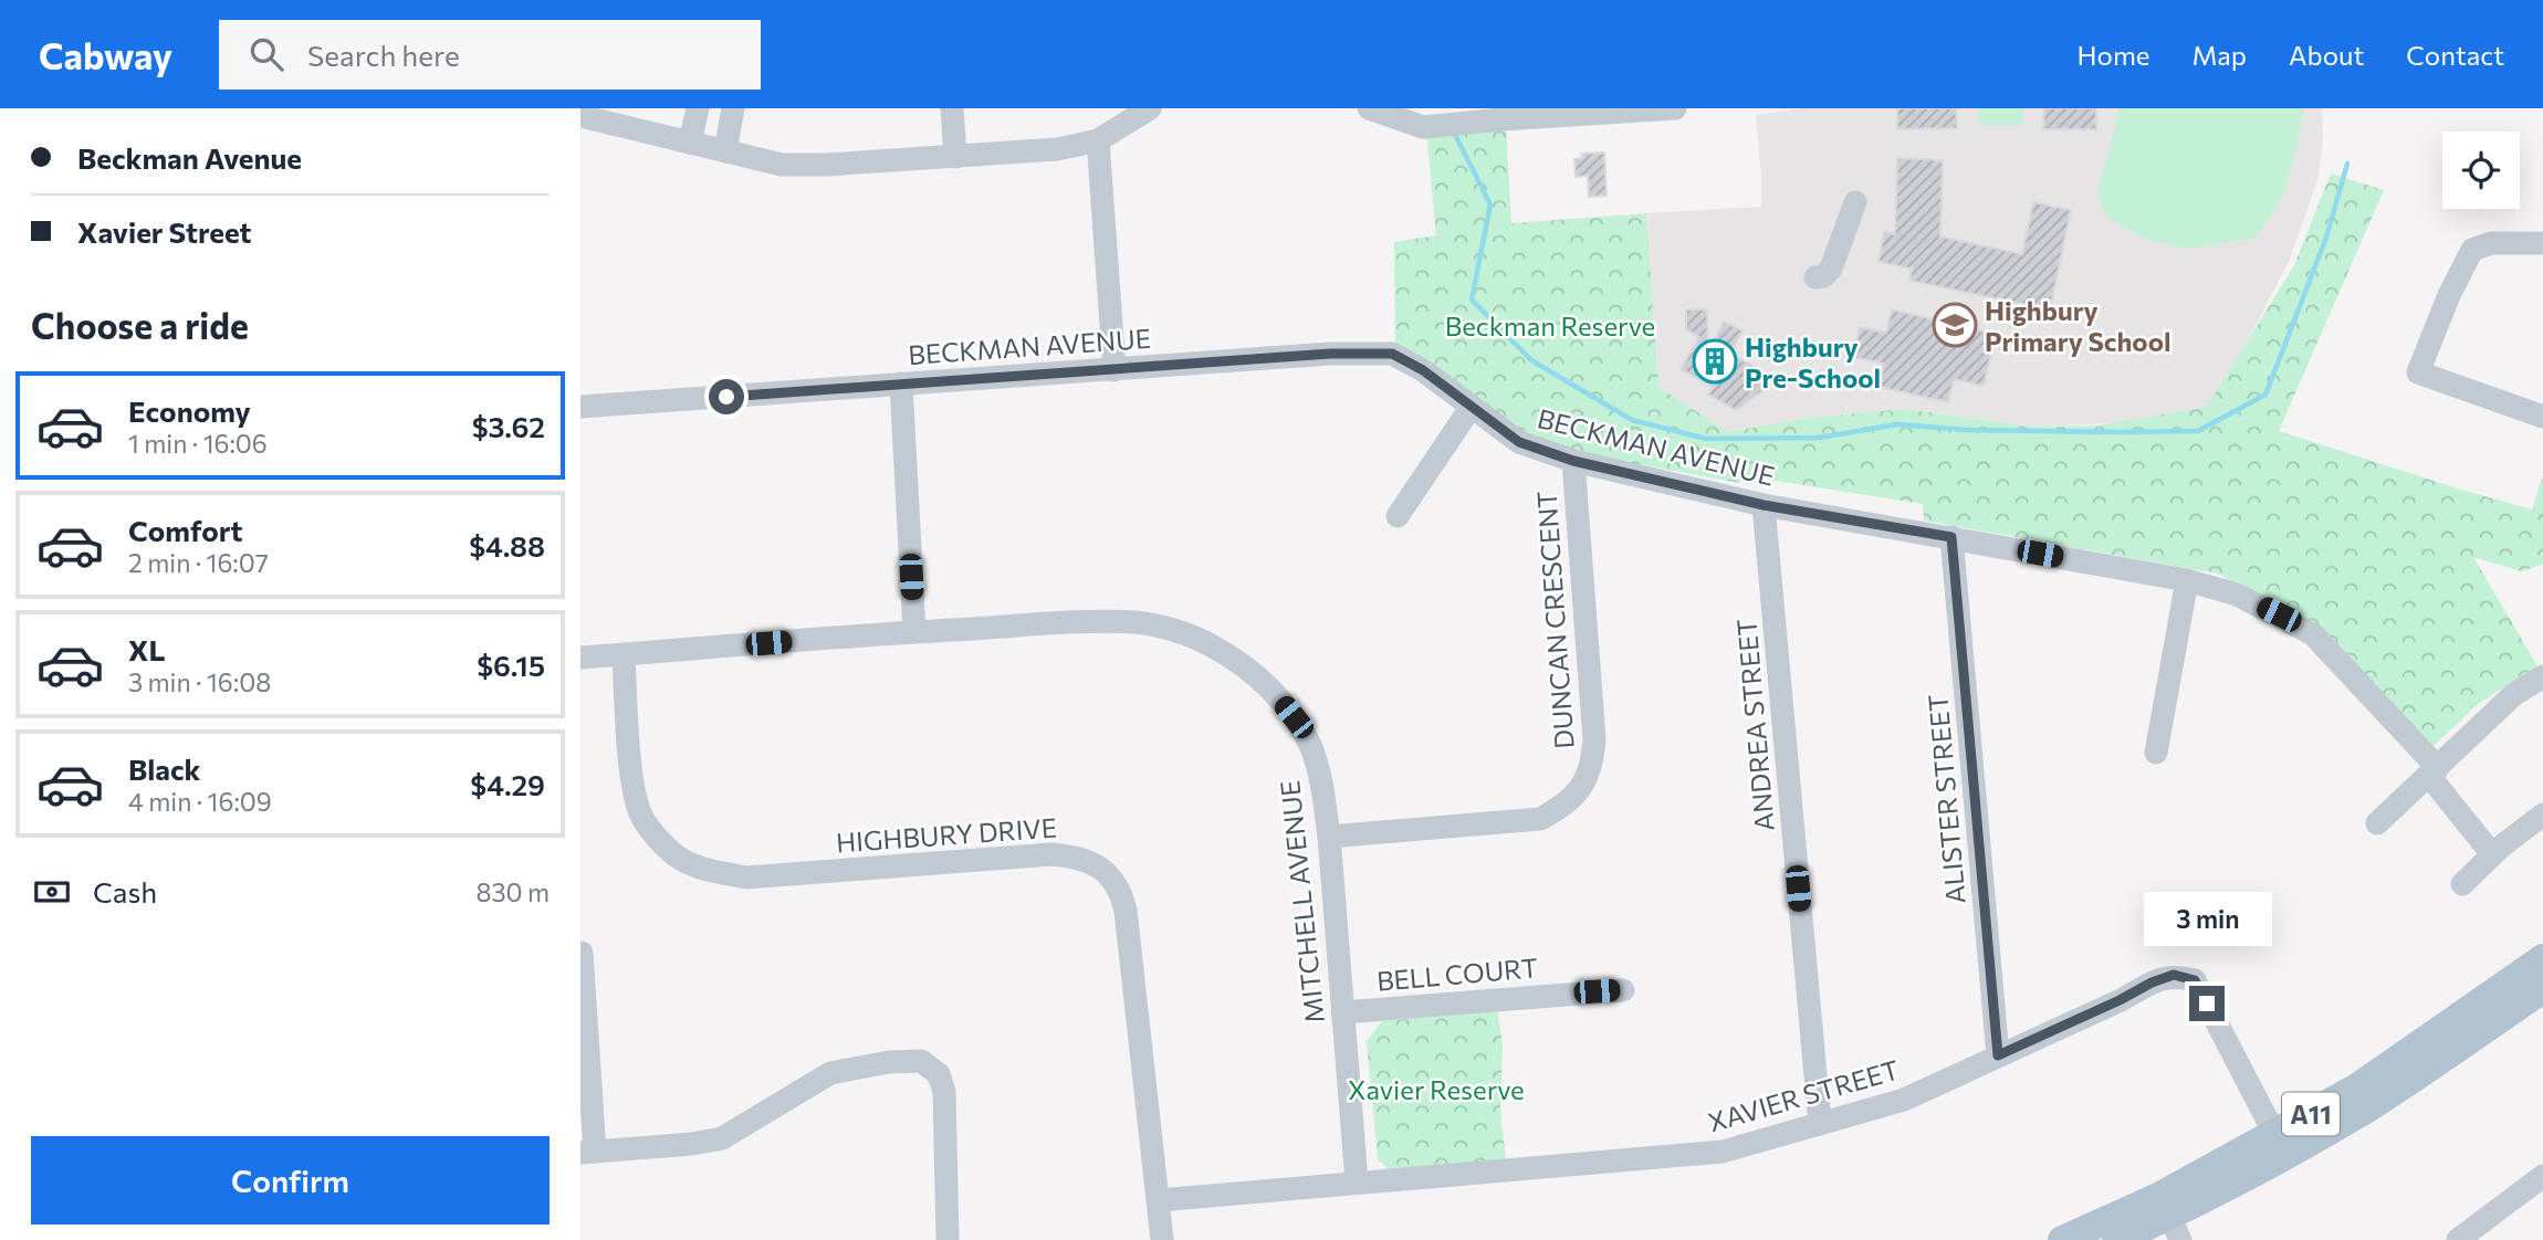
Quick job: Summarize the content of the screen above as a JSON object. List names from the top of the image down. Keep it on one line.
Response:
{"streets":{"main road":["A11"],"street":["BECKMAN AVENUE","DUNCAN CRESCENT","ANDREA STREET","ALISTER STREET","HIGHBURY DRIVE","MITCHELL AVENUE","BELL COURT","XAVIER STREET"]},"crossings":[["BECKMAN AVENUE","DUNCAN CRESCENT"],["BECKMAN AVENUE","ANDREA STREET"],["BECKMAN AVENUE","ALISTER STREET"],["DUNCAN CRESCENT","MITCHELL AVENUE"],["ANDREA STREET","XAVIER STREET"],["ALISTER STREET","XAVIER STREET"],["HIGHBURY DRIVE","MITCHELL AVENUE"],["HIGHBURY DRIVE","XAVIER STREET"],["MITCHELL AVENUE","BELL COURT"],["MITCHELL AVENUE","XAVIER STREET"],["XAVIER STREET","A11"]],"parks":["Beckman Reserve","Xavier Reserve"],"places":{"school or university":["Highbury Primary School"],"building":["Highbury Pre-School"]},"page":{"header":"Cabway","search":"Search here","nav":["Home","Map","About","Contact"],"banner":["Beckman Avenue","Xavier Street"],"heading":"Choose a ride","list":[{"name":"Economy","note":"1 min · 16:06","value":"$3.62"},{"name":"Comfort","note":"2 min · 16:07","value":"$4.88"},{"name":"XL","note":"3 min · 16:08","value":"$6.15"},{"name":"Black","note":"4 min · 16:09","value":"$4.29"}],"pay":["Cash","830 m"],"bubble":"3 min","buttons":"Confirm"}}
